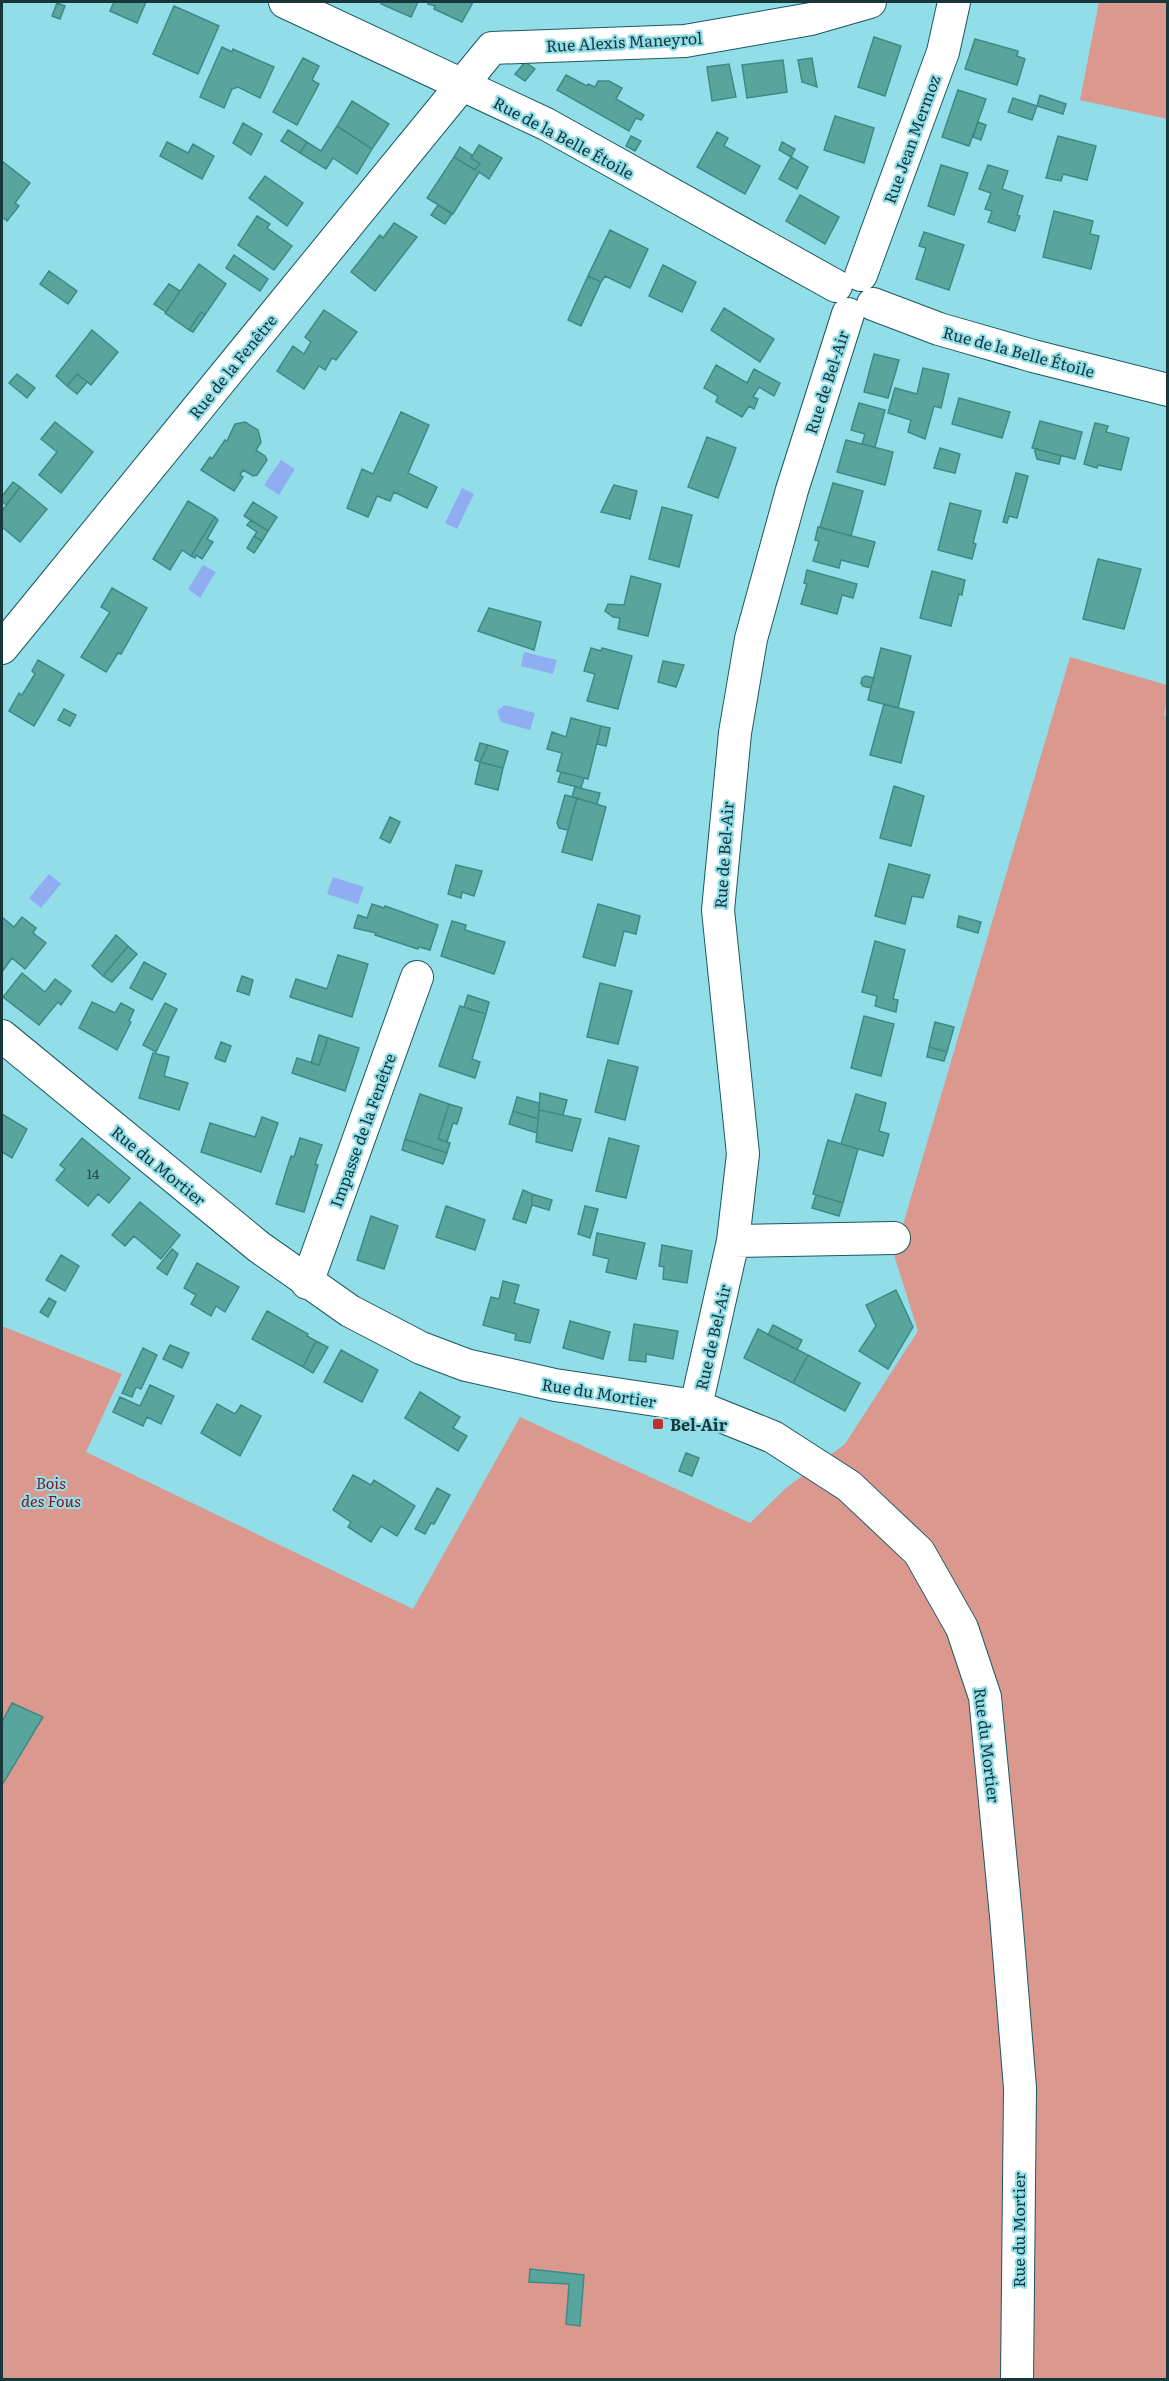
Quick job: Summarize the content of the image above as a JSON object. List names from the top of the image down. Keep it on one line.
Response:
{"streets":{"street":["Rue Alexis Maneyrol","Rue de la Belle Étoile","Rue Jean Mermoz","Rue de la Fenêtre","Rue de Bel-Air","Impasse de la Fenêtre","Rue du Mortier"]},"crossings":[["Rue Alexis Maneyrol","Rue de la Belle Étoile"],["Rue Alexis Maneyrol","Rue de la Fenêtre"],["Rue de la Belle Étoile","Rue Jean Mermoz"],["Rue de la Belle Étoile","Rue de la Fenêtre"],["Rue de la Belle Étoile","Rue de Bel-Air"],["Rue de Bel-Air","Rue du Mortier"],["Impasse de la Fenêtre","Rue du Mortier"]],"parks":["Bois des Fous"],"places":{"transit":["Bel-Air"]},"house_numbers":["14"]}
